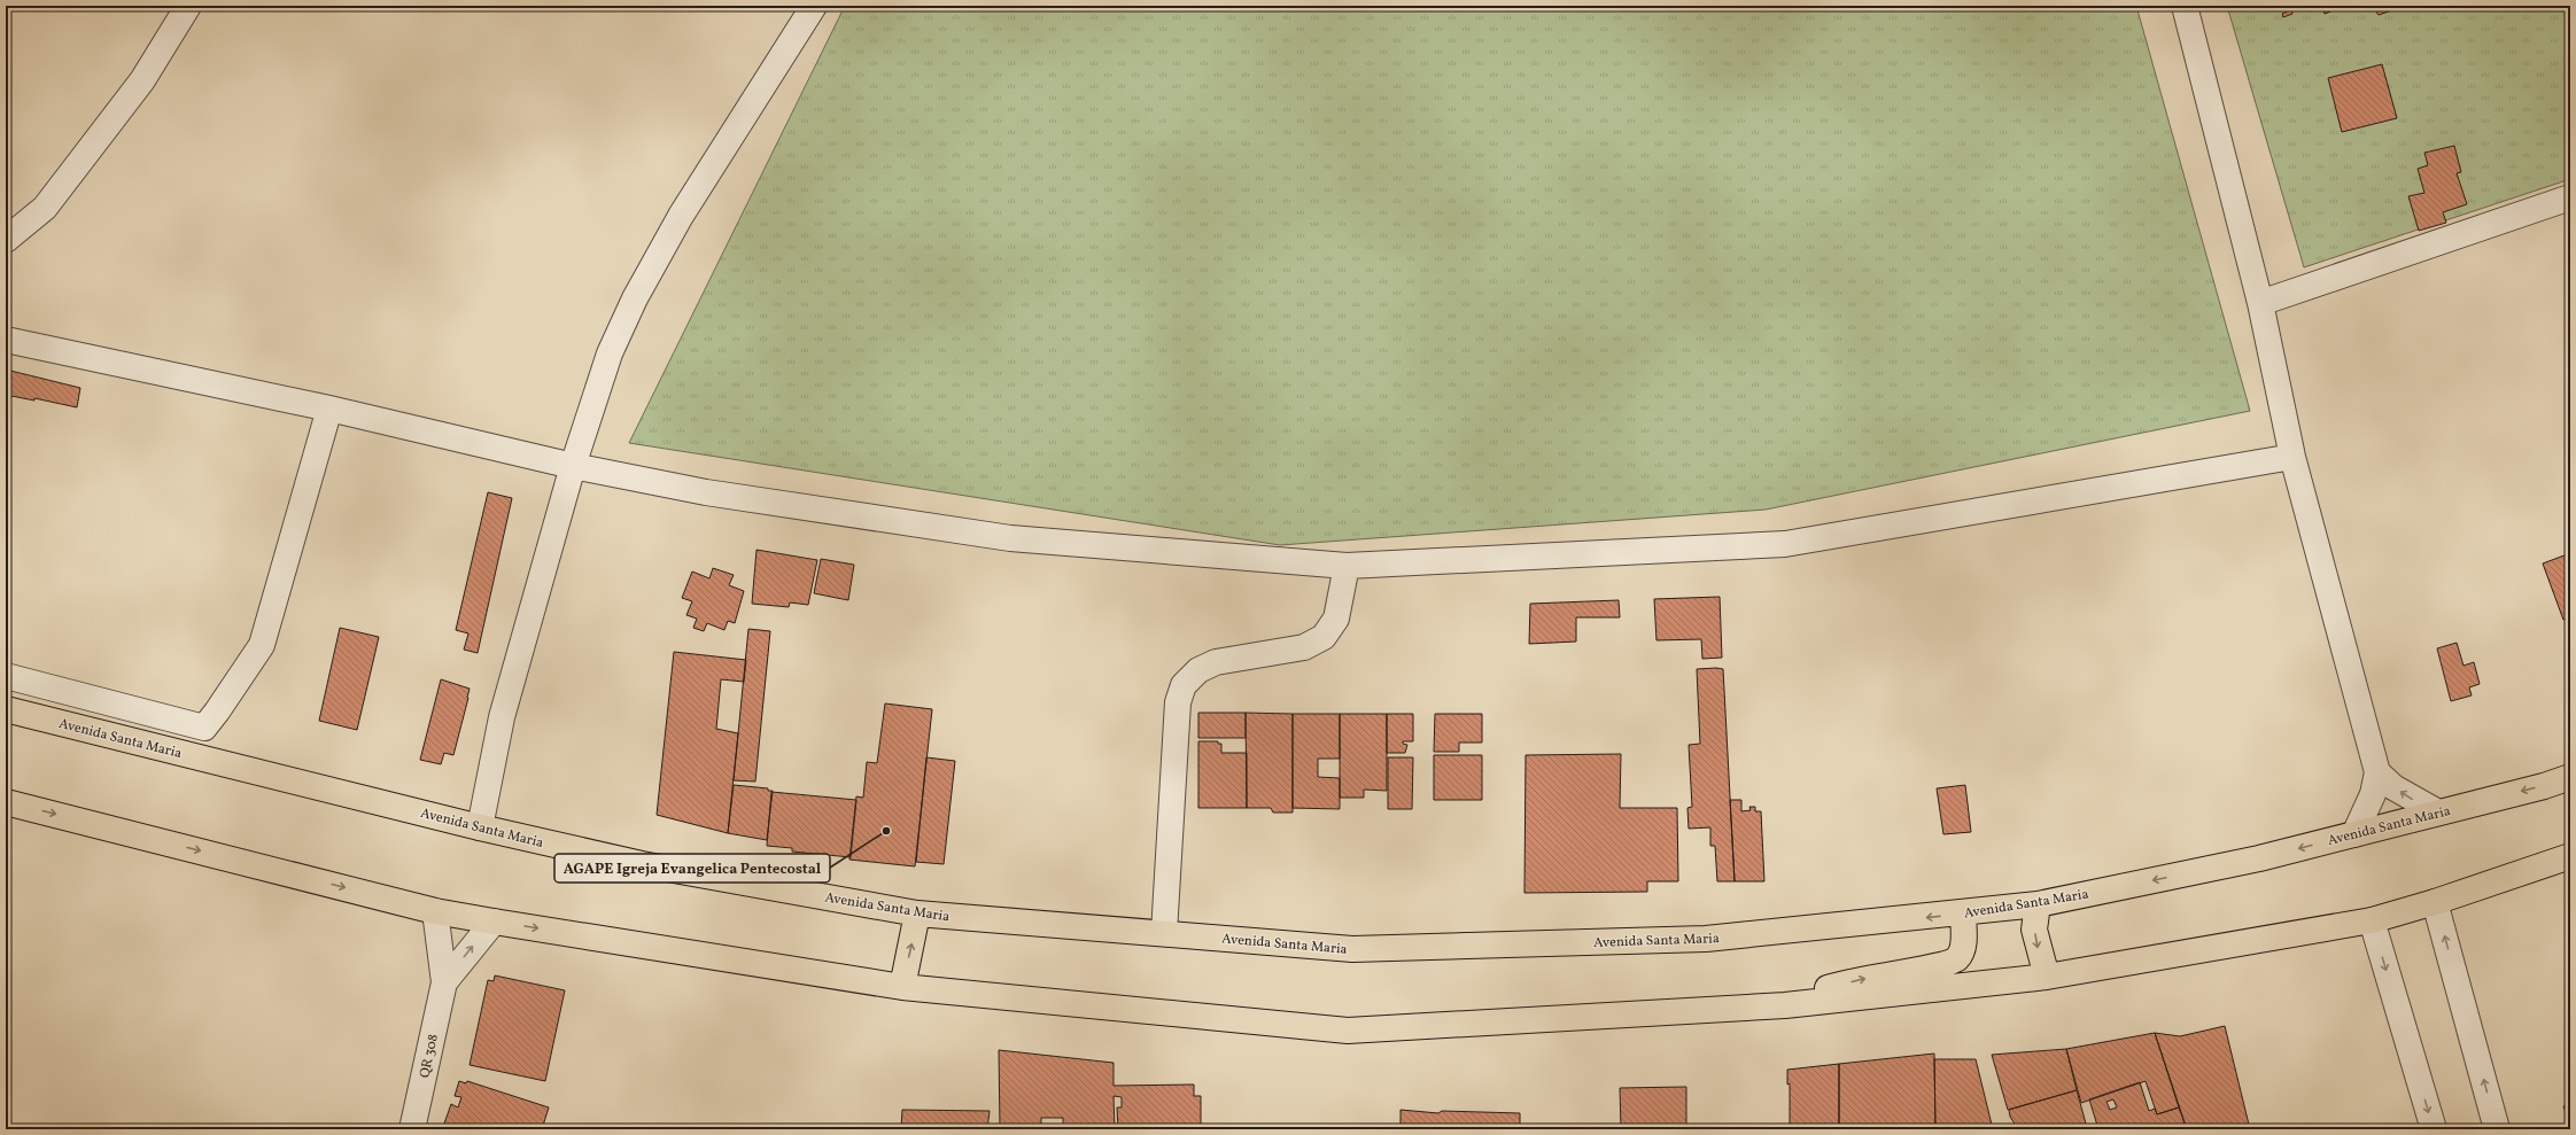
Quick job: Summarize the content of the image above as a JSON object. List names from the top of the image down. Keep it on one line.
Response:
{"streets":{"main road":["Avenida Santa Maria"],"street":["QR 308"]},"places":["AGAPE Igreja Evangelica Pentecostal"]}
